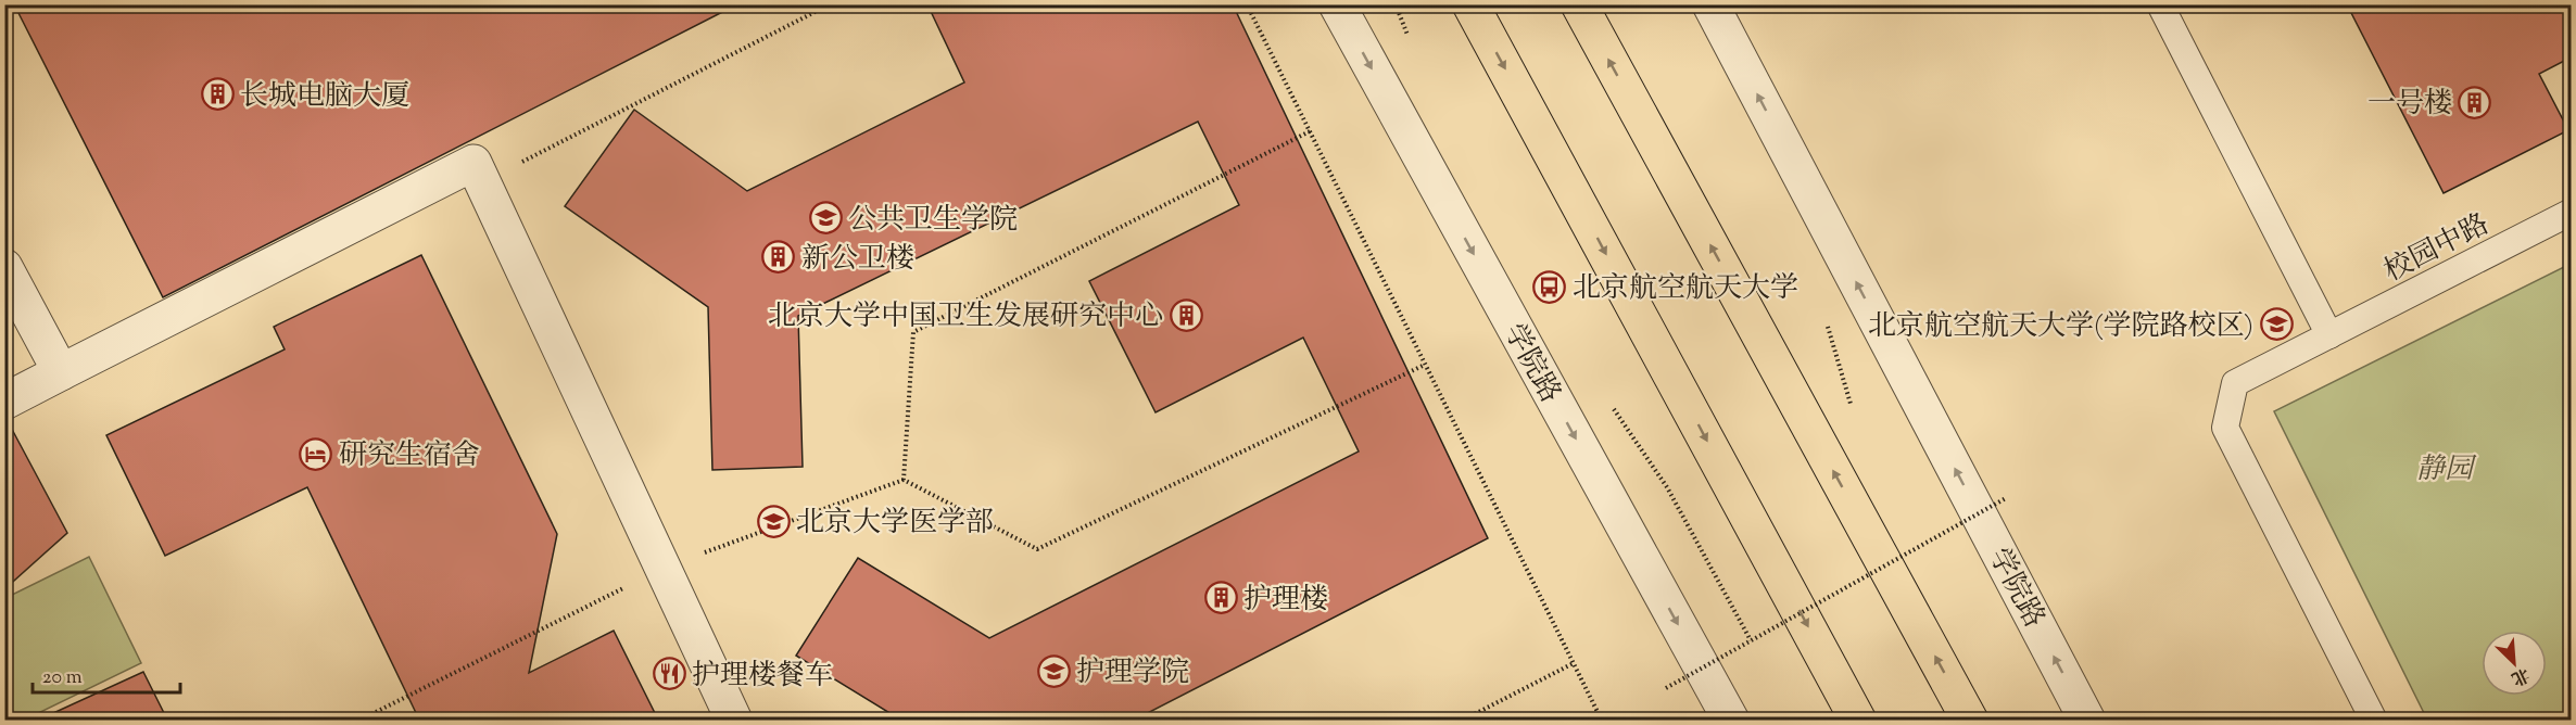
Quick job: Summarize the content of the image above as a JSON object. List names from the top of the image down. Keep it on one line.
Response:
{"streets":{"street":["学院路"],"lane":["校园中路"]},"parks":["静园"],"places":{"building":["长城电脑大厦","一号楼","新公卫楼","北京大学中国卫生发展研究中心","护理楼"],"school or university":["公共卫生学院","北京航空航天大学(学院路校区)","北京大学医学部","护理学院"],"bus stop":["北京航空航天大学"],"hotel":["研究生宿舍"],"restaurant":["护理楼餐车"]},"scale_bar":"20 m","north":"bottom right"}
